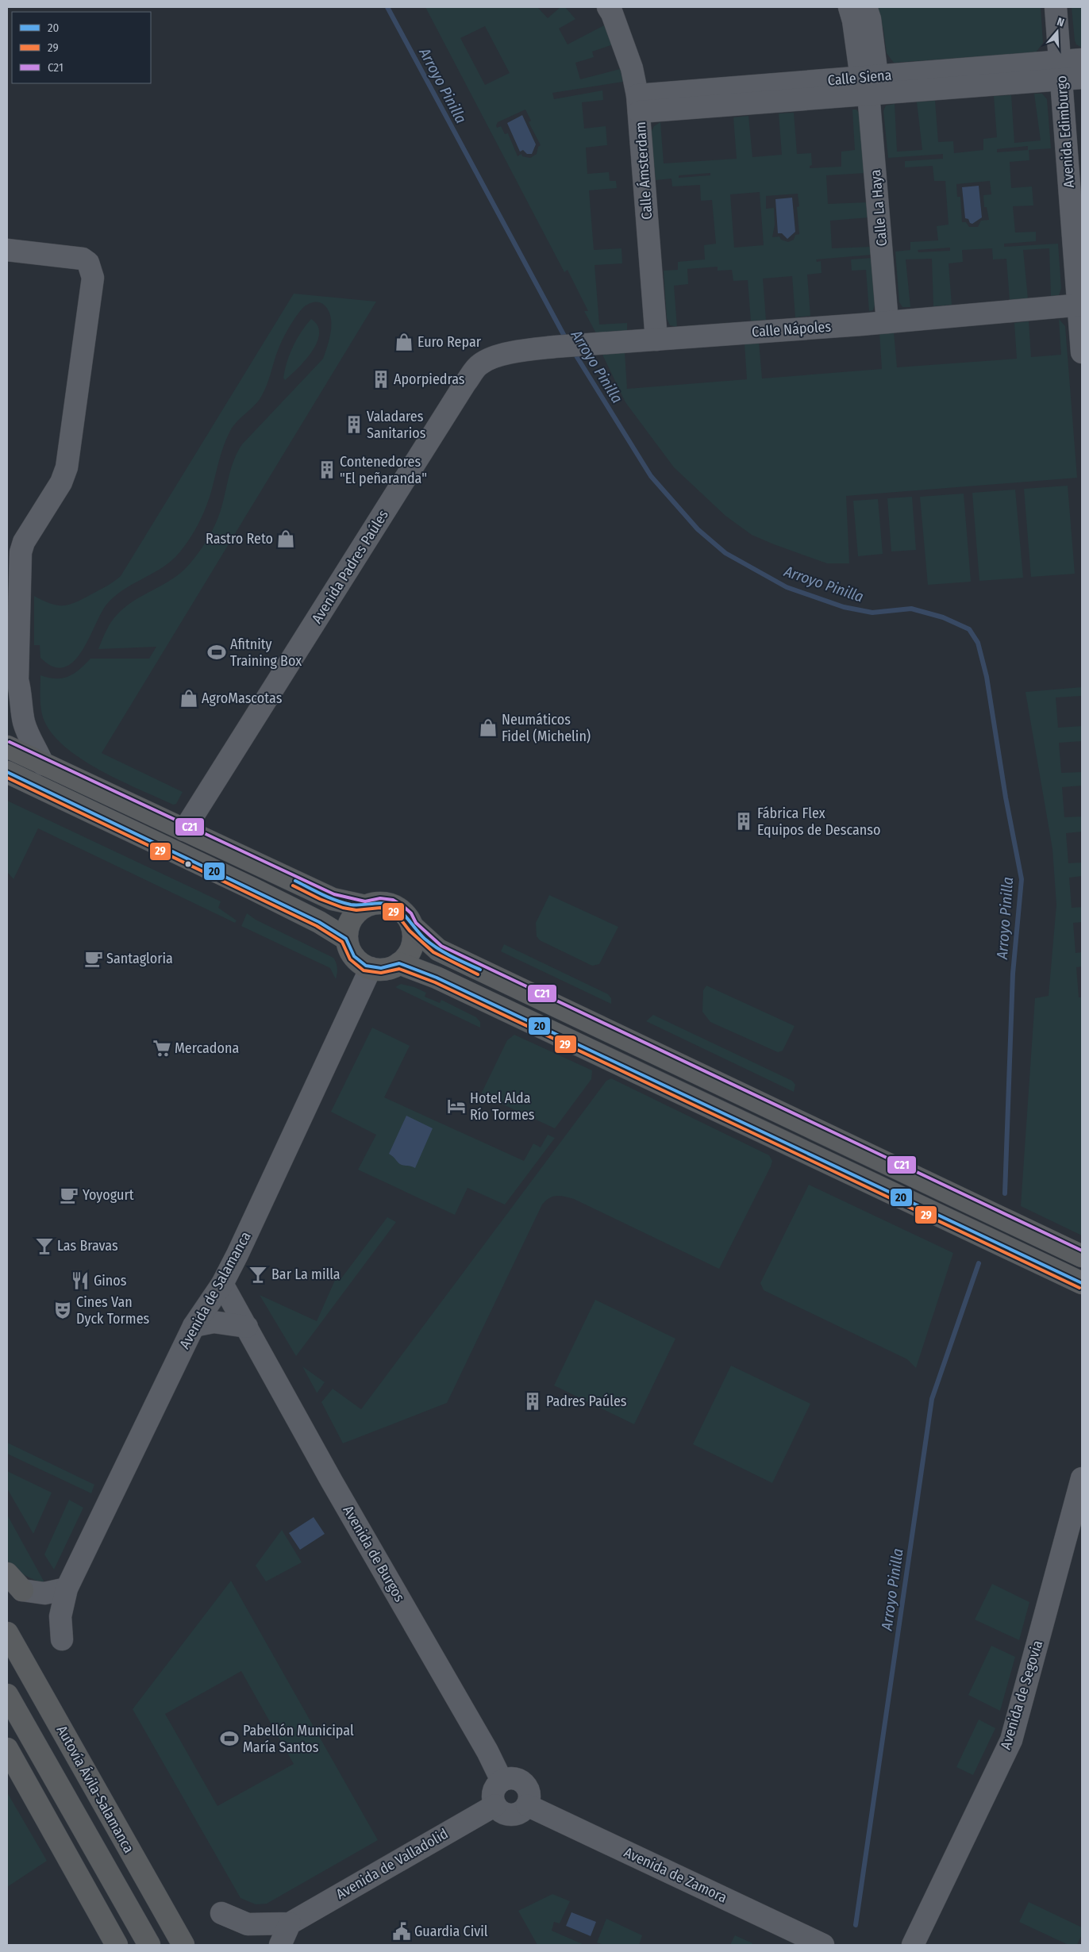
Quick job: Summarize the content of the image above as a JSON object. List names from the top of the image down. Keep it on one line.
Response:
{"streets":{"highway":["Autovía Ávila-Salamanca"],"street":["Calle Siena","Avenida Edimburgo","Calle Ámsterdam","Calle La Haya","Calle Nápoles","Avenida Padres Paúles","Avenida de Salamanca","Avenida de Burgos","Avenida de Segovia","Avenida de Valladolid","Avenida de Zamora"]},"crossings":[["Calle Siena","Avenida Edimburgo"],["Calle Siena","Calle Ámsterdam"],["Calle Siena","Calle La Haya"],["Avenida Edimburgo","Calle Nápoles"],["Calle Ámsterdam","Calle Nápoles"],["Calle La Haya","Calle Nápoles"],["Calle Nápoles","Avenida Padres Paúles"],["Avenida de Salamanca","Avenida de Burgos"],["Avenida de Burgos","Avenida de Valladolid"],["Avenida de Burgos","Avenida de Zamora"],["Avenida de Valladolid","Avenida de Zamora"]],"water":["Arroyo Pinilla"],"places":{"shop":["Euro Repar","Rastro Reto","AgroMascotas","Neumáticos Fidel (Michelin)"],"building":["Aporpiedras","Valadares Sanitarios","Contenedores \"El peñaranda\"","Fábrica Flex Equipos de Descanso","Padres Paúles"],"sports":["Afitnity Training Box","Pabellón Municipal María Santos"],"cafe":["Santagloria","Yoyogurt"],"supermarket":["Mercadona"],"hotel":["Hotel Alda Río Tormes"],"bar":["Las Bravas","Bar La milla"],"restaurant":["Ginos"],"theatre":["Cines Van Dyck Tormes"],"public building":["Guardia Civil"]},"lines":["transit line C21","transit line 20","transit line 29"],"legend":["20","29","C21"],"north":"top"}
